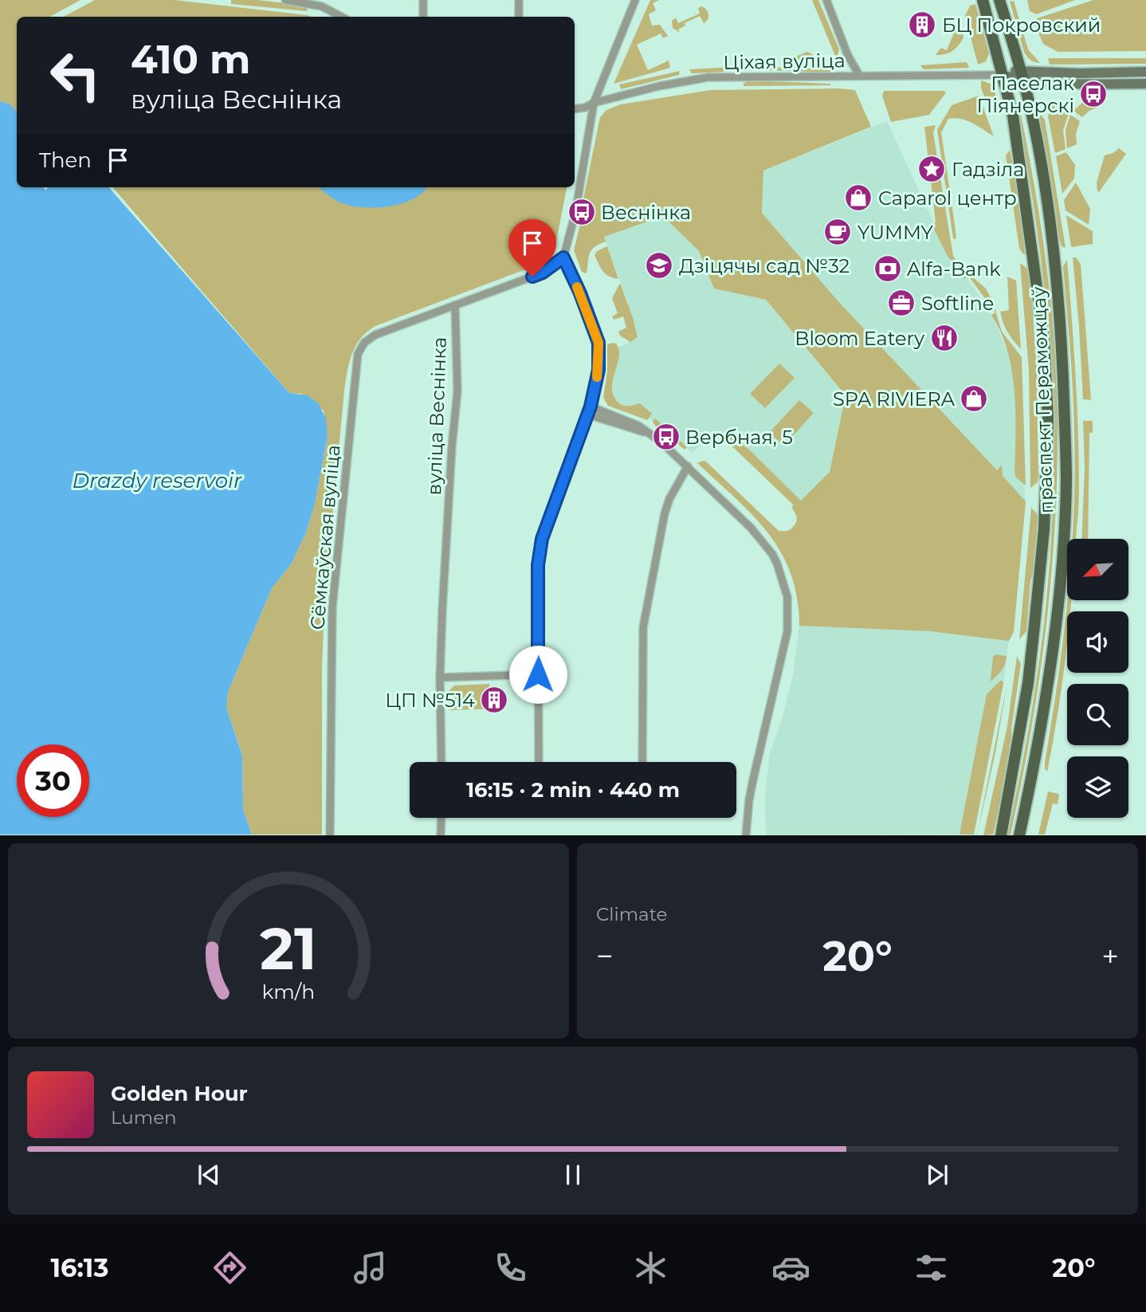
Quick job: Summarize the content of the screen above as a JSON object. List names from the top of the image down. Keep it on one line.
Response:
{"streets":{"main road":["праспект Пераможцаў"],"street":["Ціхая вуліца","вуліца Веснінка","Сёмкаўская вуліца"]},"crossings":[["Ціхая вуліца","праспект Пераможцаў"],["вуліца Веснінка","Сёмкаўская вуліца"]],"water":["Drazdy reservoir"],"places":{"building":["БЦ Покровский","ЦП №514"],"bus stop":["Паселак Піянерскі","Веснінка","Вербная, 5"],"place":["Гадзіла"],"shop":["Caparol центр","SPA RIVIERA"],"cafe":["YUMMY"],"school or university":["Дзіцячы сад №32"],"bank":["Alfa-Bank"],"office":["Softline"],"restaurant":["Bloom Eatery"]},"north":"bottom left","page":{"turn":["410 m","вуліца Веснінка"],"then":"Then","limit":"30","trip":"16:15 · 2 min · 440 m","tile":"Climate","heat":["−","20°","+"],"song":["Golden Hour","Lumen"],"tabs":["16:13","20°"],"gauge":["21","km/h"]}}
